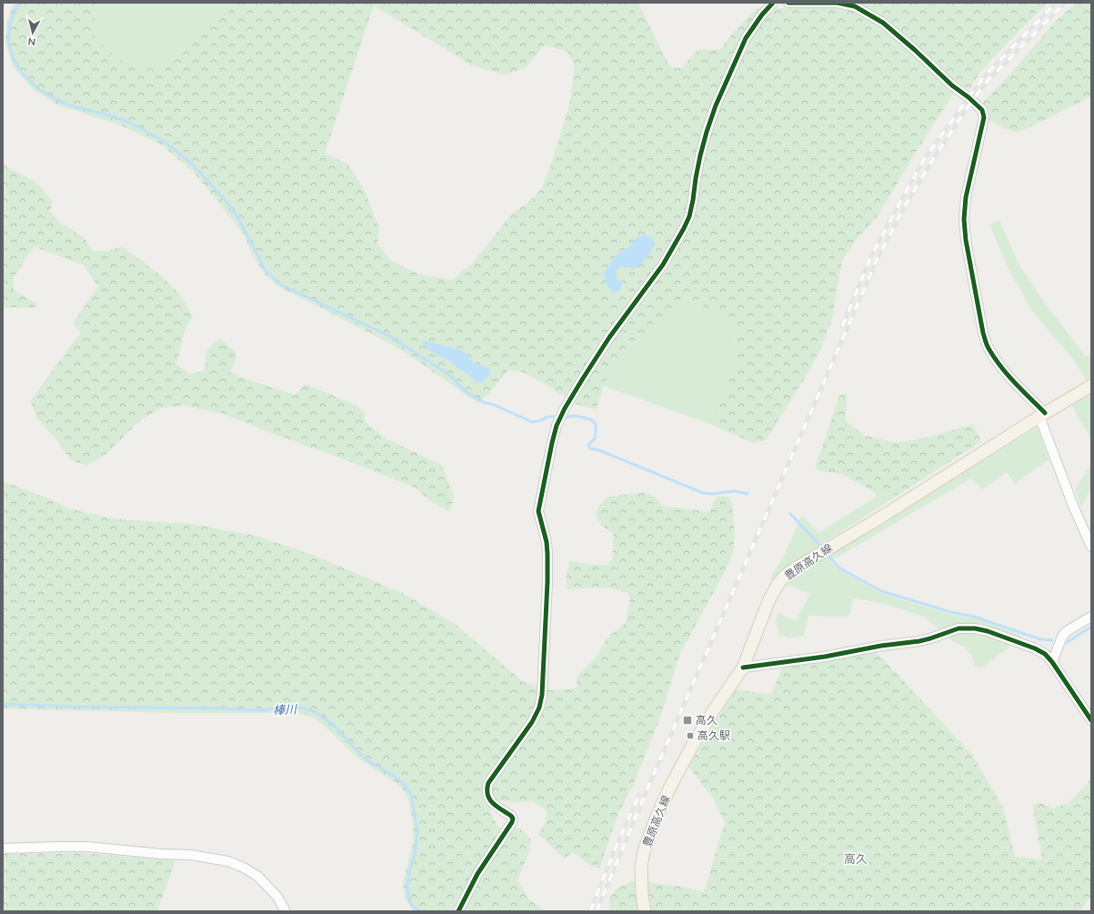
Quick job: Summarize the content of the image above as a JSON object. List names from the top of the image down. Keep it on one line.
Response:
{"streets":{"main road":["豊原高久線"]},"districts":["高久"],"water":["棒川"],"places":{"transit":["高久","高久駅"]},"north":"bottom"}
